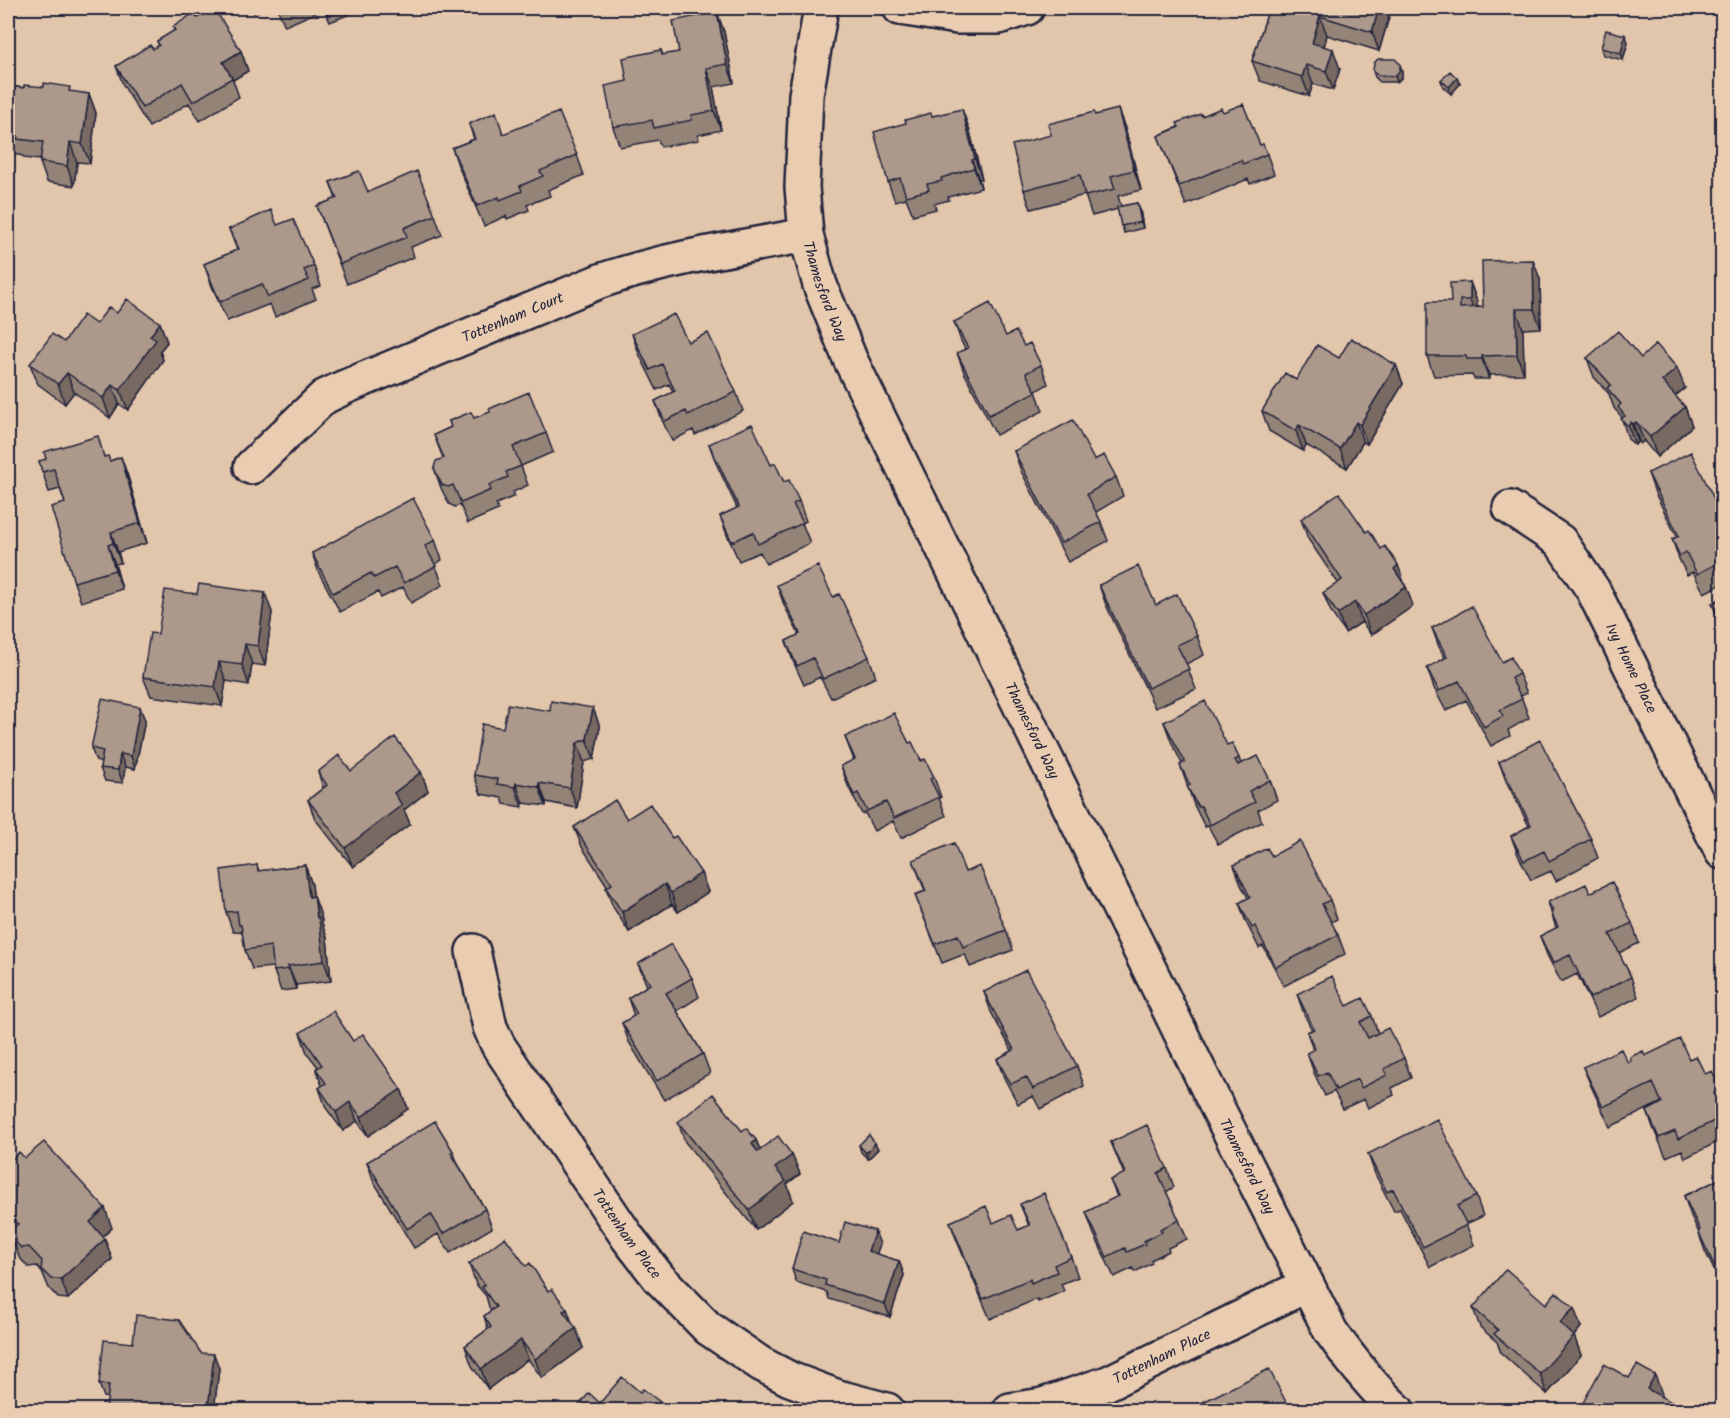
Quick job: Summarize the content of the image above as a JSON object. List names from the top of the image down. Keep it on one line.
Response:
{"streets":{"street":["Thamesford Way","Tottenham Court","Ivy Home Place","Tottenham Place"]},"crossings":[["Thamesford Way","Tottenham Court"],["Thamesford Way","Tottenham Place"]]}
